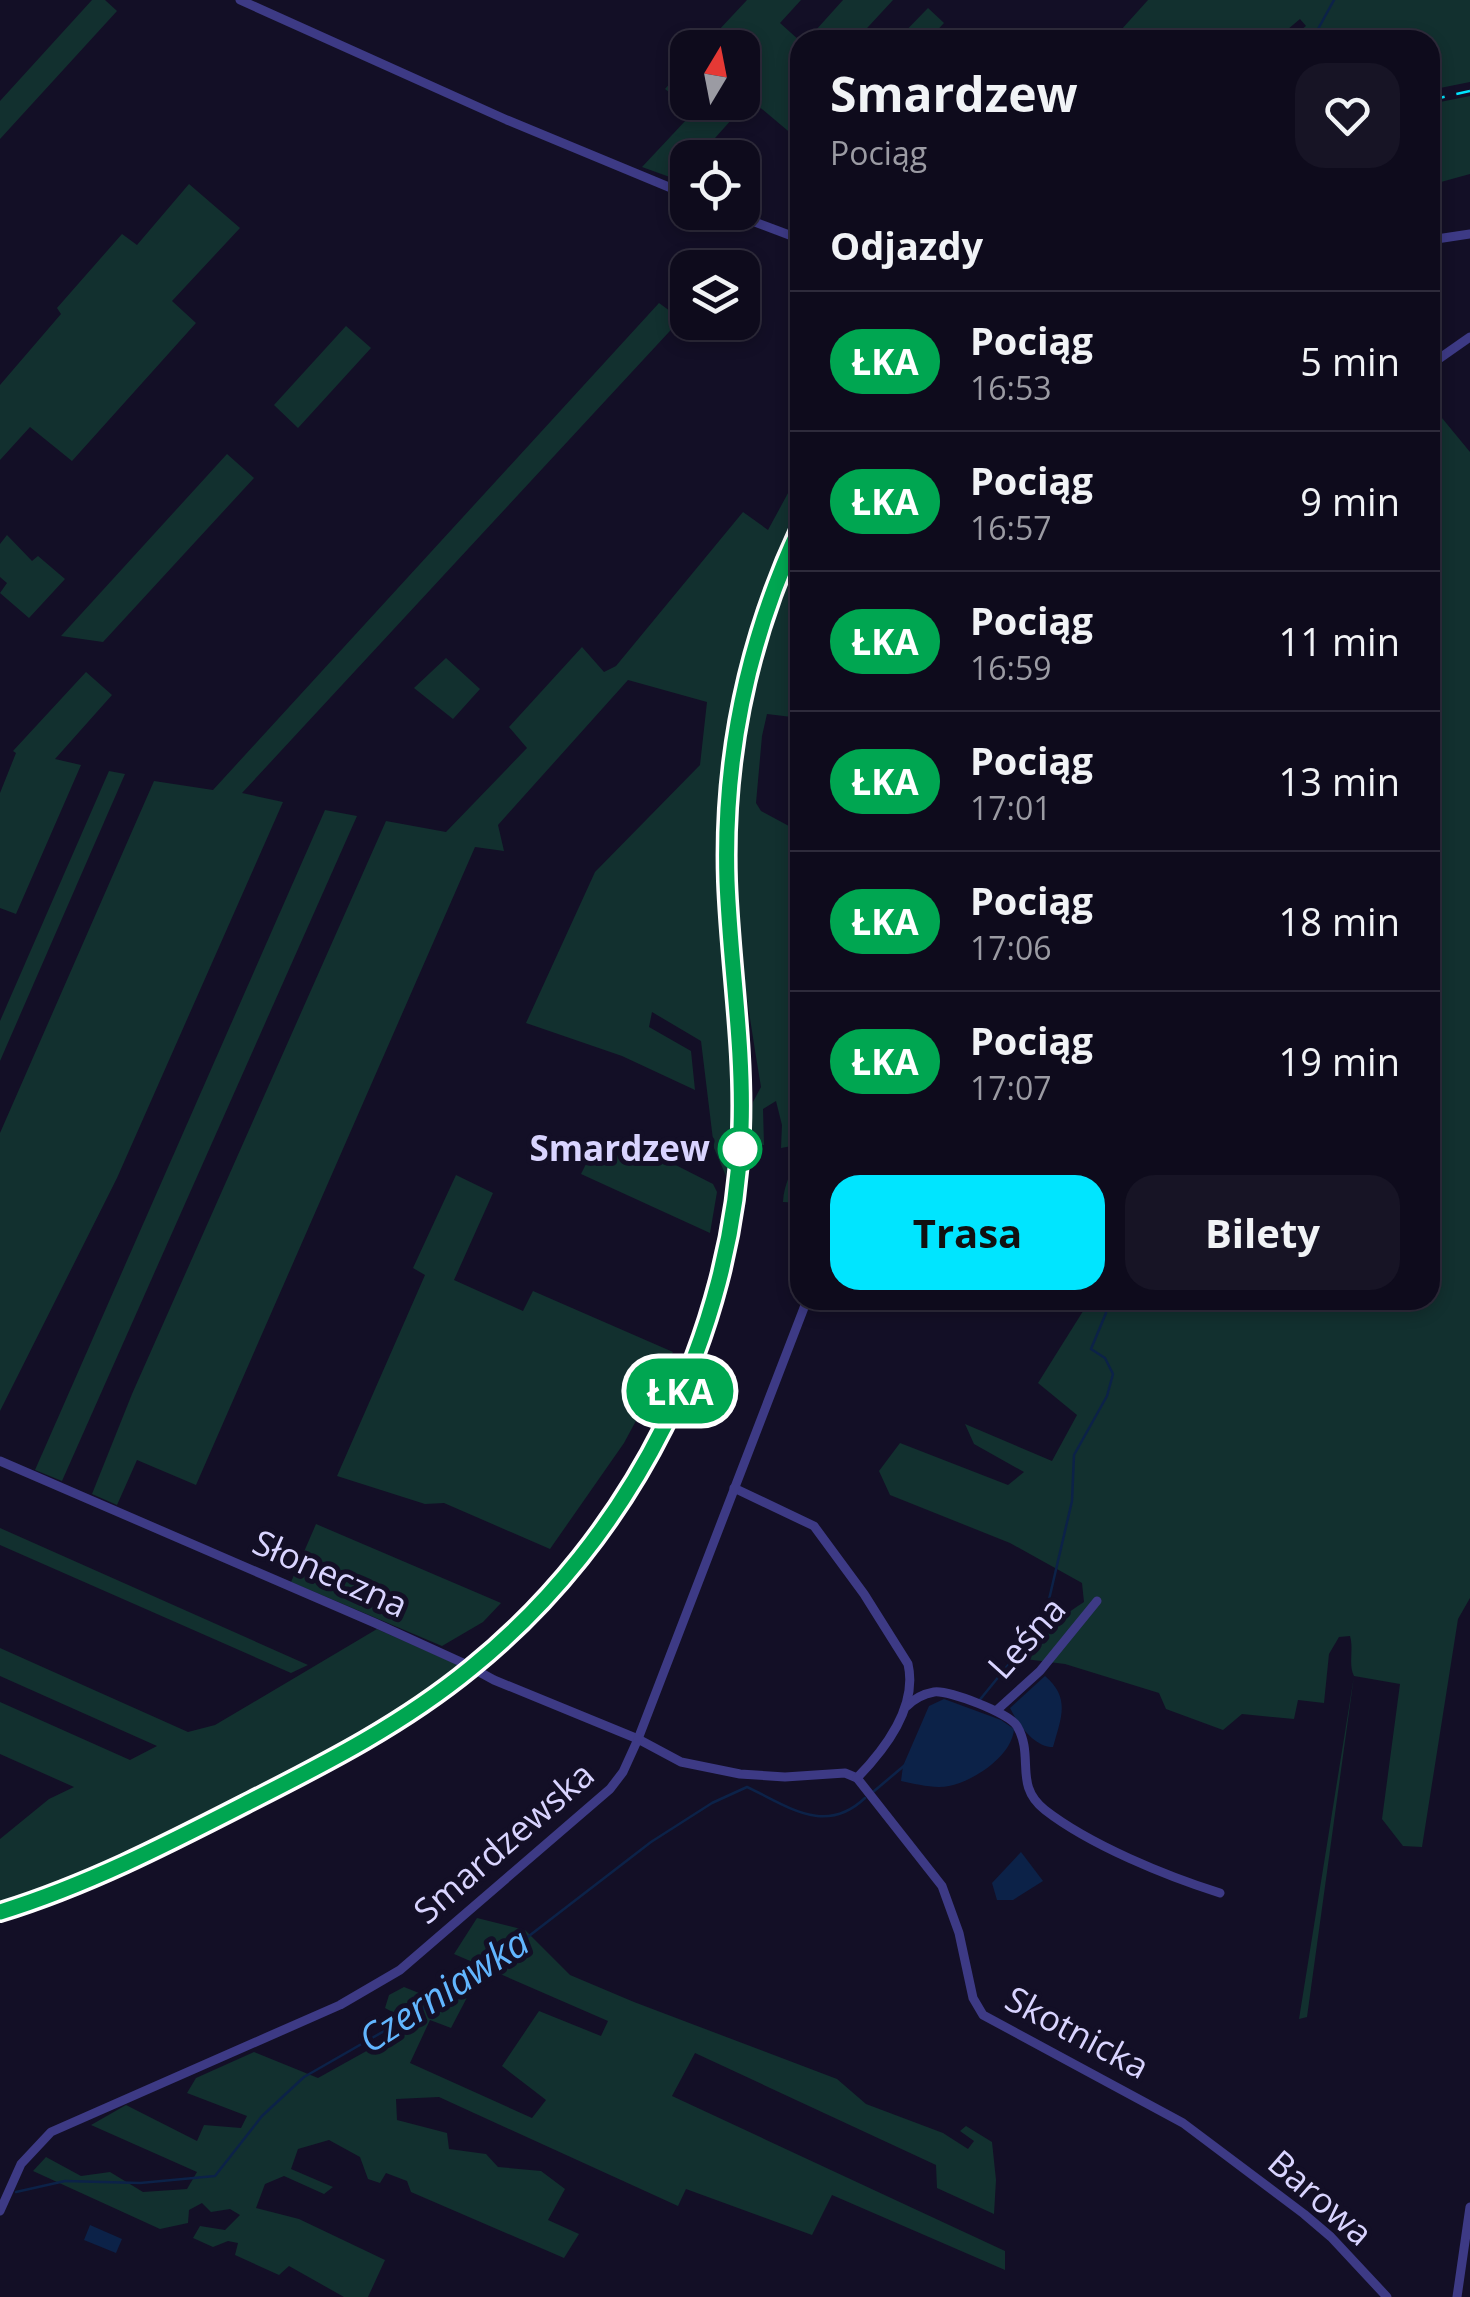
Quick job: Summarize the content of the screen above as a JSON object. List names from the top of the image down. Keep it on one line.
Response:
{"streets":{"street":["Słoneczna","Leśna","Smardzewska","Skotnicka","Barowa"]},"crossings":[["Słoneczna","Smardzewska"],["Skotnicka","Barowa"]],"water":["Czerniawka"],"places":["Smardzew"],"north":"top","page":{"on_map":"ŁKA","heading":[["Smardzew","Pociąg"],"Odjazdy"],"list":[{"mark":"ŁKA","name":"Pociąg","note":"16:53","value":"5 min"},{"mark":"ŁKA","name":"Pociąg","note":"16:57","value":"9 min"},{"mark":"ŁKA","name":"Pociąg","note":"16:59","value":"11 min"},{"mark":"ŁKA","name":"Pociąg","note":"17:01","value":"13 min"},{"mark":"ŁKA","name":"Pociąg","note":"17:06","value":"18 min"},{"mark":"ŁKA","name":"Pociąg","note":"17:07","value":"19 min"}],"buttons":["Trasa","Bilety"]}}
